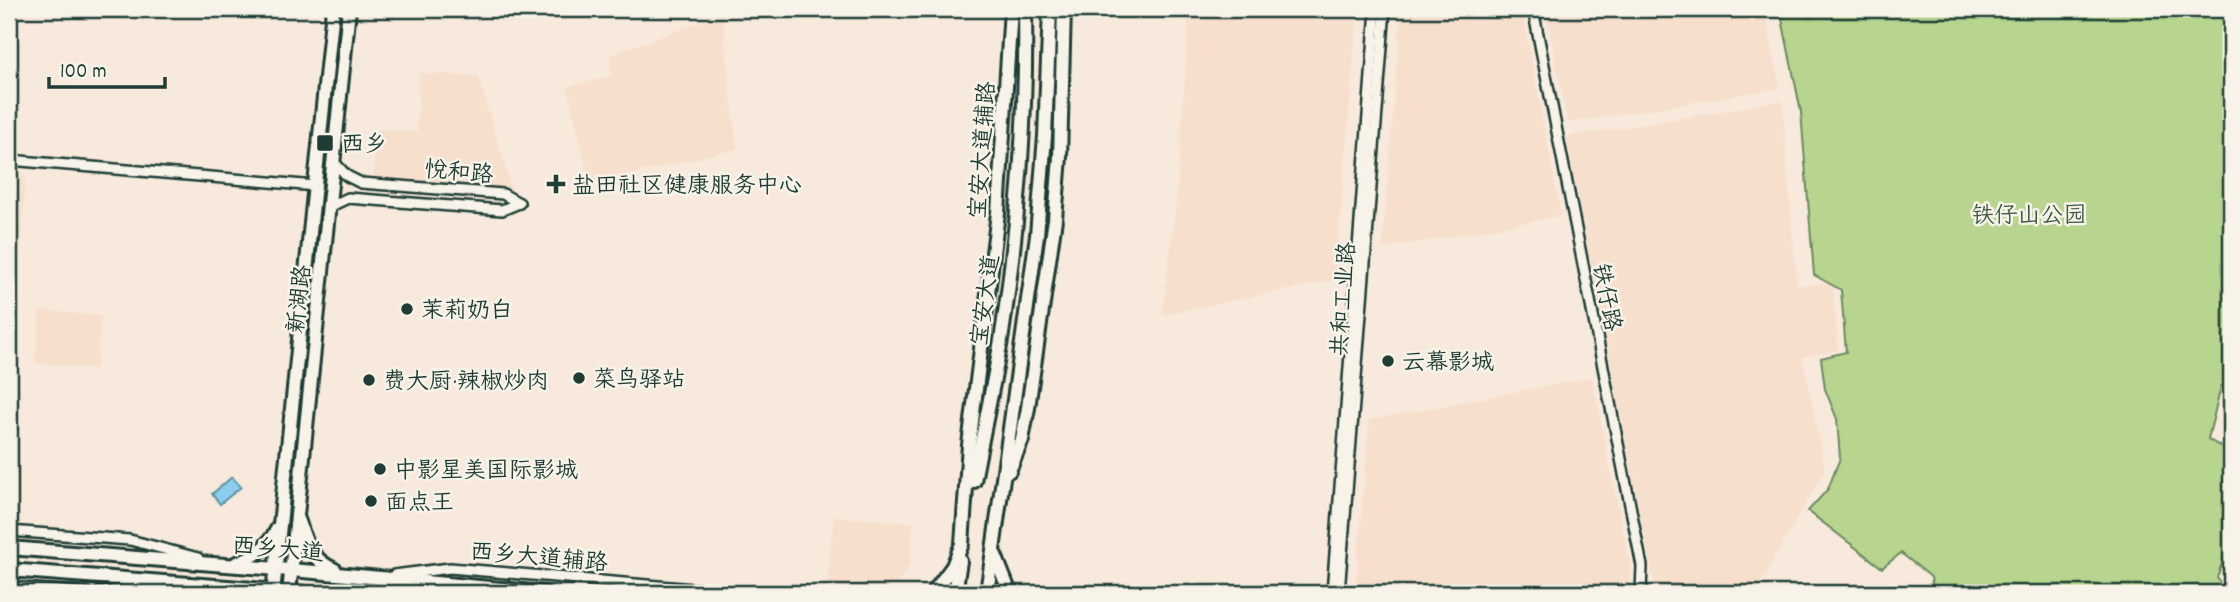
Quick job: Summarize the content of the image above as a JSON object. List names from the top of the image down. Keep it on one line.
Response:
{"streets":{"main road":["宝安大道辅路","新湖路","宝安大道","西乡大道"],"street":["悦和路","铁仔路","共和工业路","西乡大道辅路"]},"crossings":[["宝安大道辅路","宝安大道"],["悦和路","新湖路"],["新湖路","西乡大道"],["西乡大道","西乡大道辅路"]],"parks":["铁仔山公园"],"places":{"transit":["西乡"],"health":["盐田社区健康服务中心"],"other":["茉莉奶白","云幕影城","菜鸟驿站","费大厨·辣椒炒肉","中影星美国际影城","面点王"]},"scale_bar":"100 m"}
